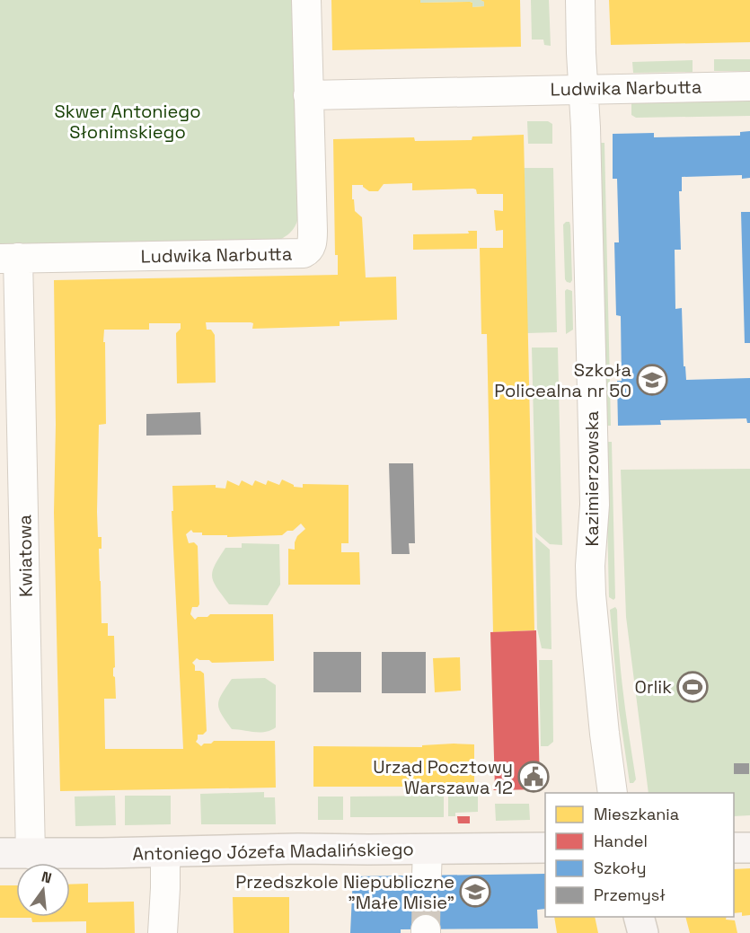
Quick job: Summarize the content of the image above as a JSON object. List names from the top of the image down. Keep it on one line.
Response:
{"streets":{"street":["Ludwika Narbutta","Kazimierzowska","Kwiatowa","Antoniego Józefa Madalińskiego"]},"crossings":[["Ludwika Narbutta","Kazimierzowska"],["Ludwika Narbutta","Kwiatowa"],["Kwiatowa","Antoniego Józefa Madalińskiego"]],"parks":["Skwer Antoniego Słonimskiego"],"places":{"school or university":["Szkoła Policealna nr 50","Przedszkole Niepubliczne \"Małe Misie\""],"sports":["Orlik"],"public building":["Urząd Pocztowy Warszawa 12"]},"legend":["Mieszkania","Handel","Szkoły","Przemysł"],"north":"top"}
